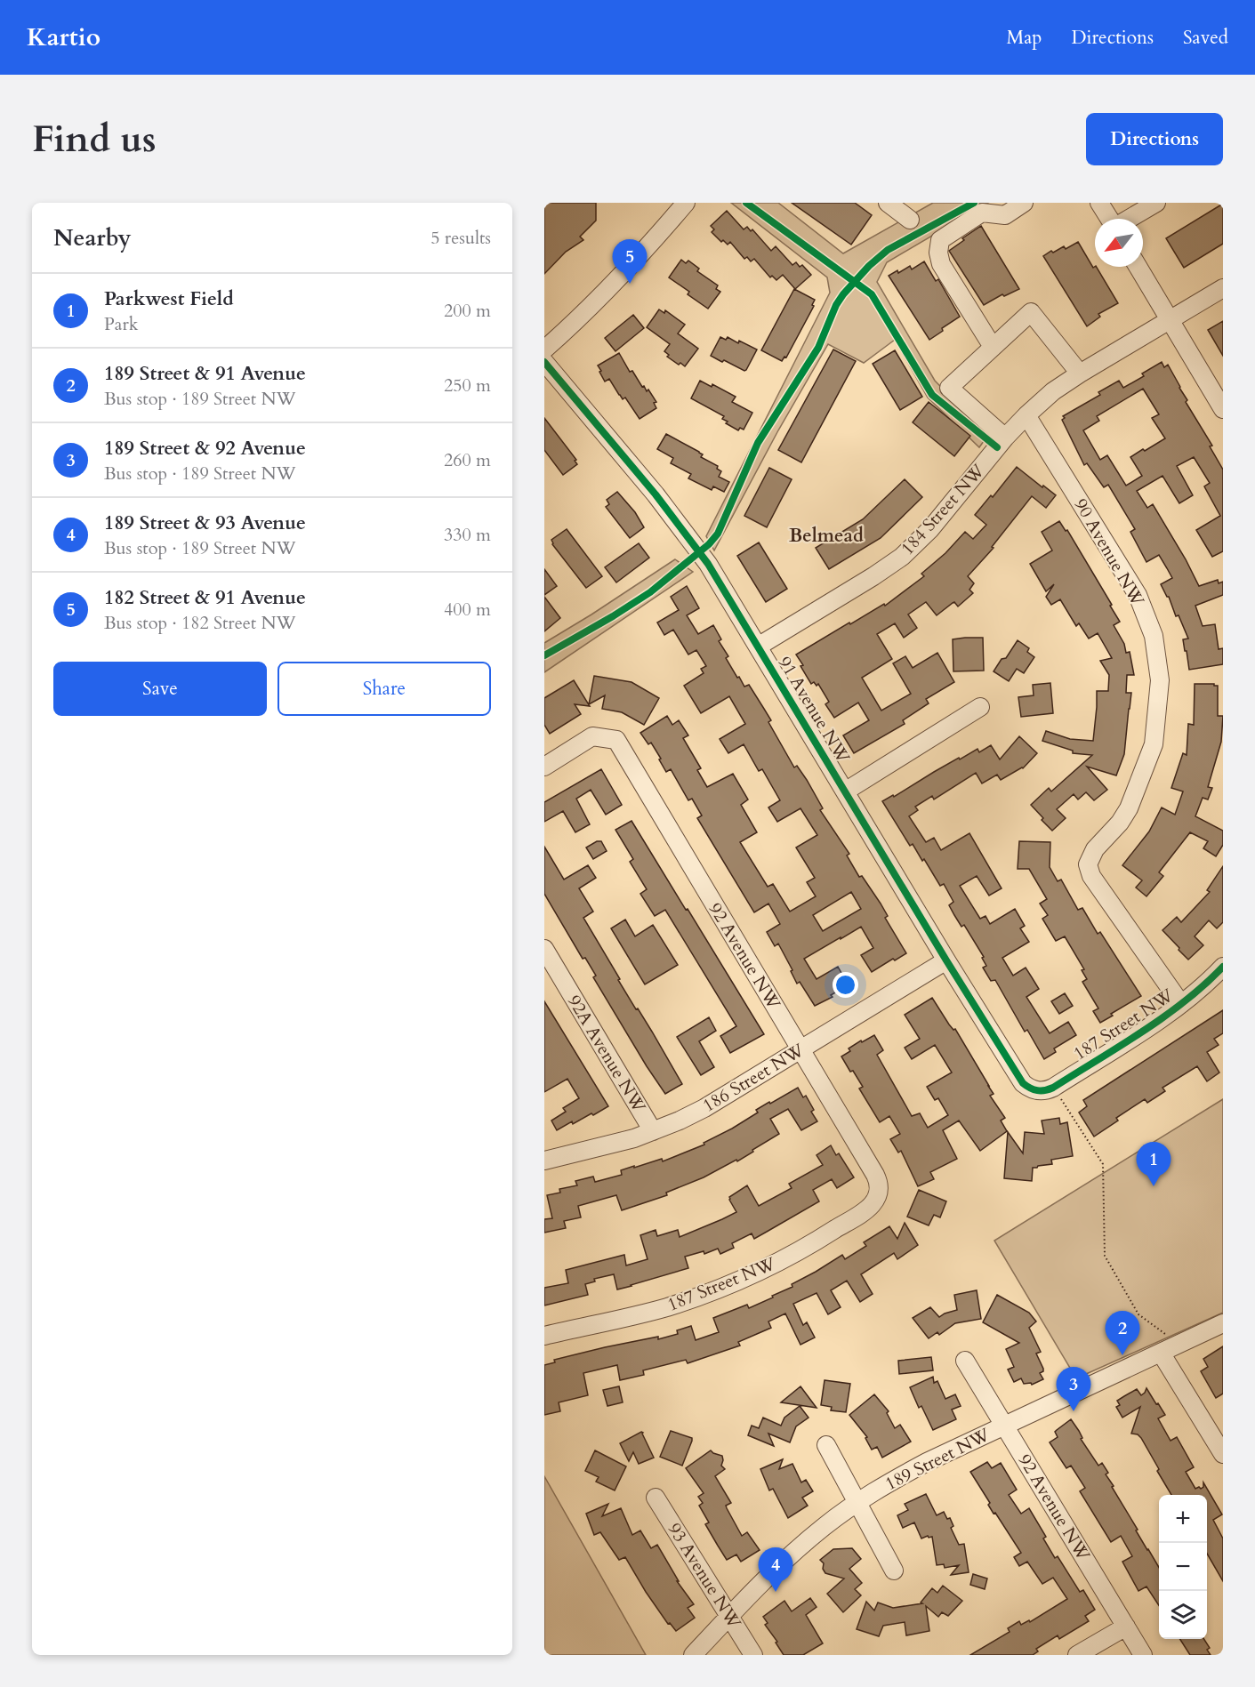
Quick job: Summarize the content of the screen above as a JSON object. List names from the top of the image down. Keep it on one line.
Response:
{"streets":{"street":["184 Street NW","90 Avenue NW","91 Avenue NW","92 Avenue NW","187 Street NW","92A Avenue NW","186 Street NW","189 Street NW","93 Avenue NW"]},"crossings":[["184 Street NW","90 Avenue NW"],["184 Street NW","91 Avenue NW"],["90 Avenue NW","187 Street NW"],["91 Avenue NW","187 Street NW"],["91 Avenue NW","186 Street NW"],["92 Avenue NW","187 Street NW"],["92 Avenue NW","186 Street NW"],["92 Avenue NW","189 Street NW"],["92A Avenue NW","186 Street NW"],["189 Street NW","93 Avenue NW"]],"districts":["Belmead"],"north":"bottom left","page":{"header":"Kartio","nav":["Map","Directions","Saved"],"buttons":["Directions",["Save","Share"]],"title":"Find us","heading":["Nearby","5 results"],"pins":["5","1","2","3","4"],"list":[{"mark":"1","name":"Parkwest Field","note":"Park","value":"200 m"},{"mark":"2","name":"189 Street & 91 Avenue","note":"Bus stop · 189 Street NW","value":"250 m"},{"mark":"3","name":"189 Street & 92 Avenue","note":"Bus stop · 189 Street NW","value":"260 m"},{"mark":"4","name":"189 Street & 93 Avenue","note":"Bus stop · 189 Street NW","value":"330 m"},{"mark":"5","name":"182 Street & 91 Avenue","note":"Bus stop · 182 Street NW","value":"400 m"}],"map_buttons":["+","−"]}}
